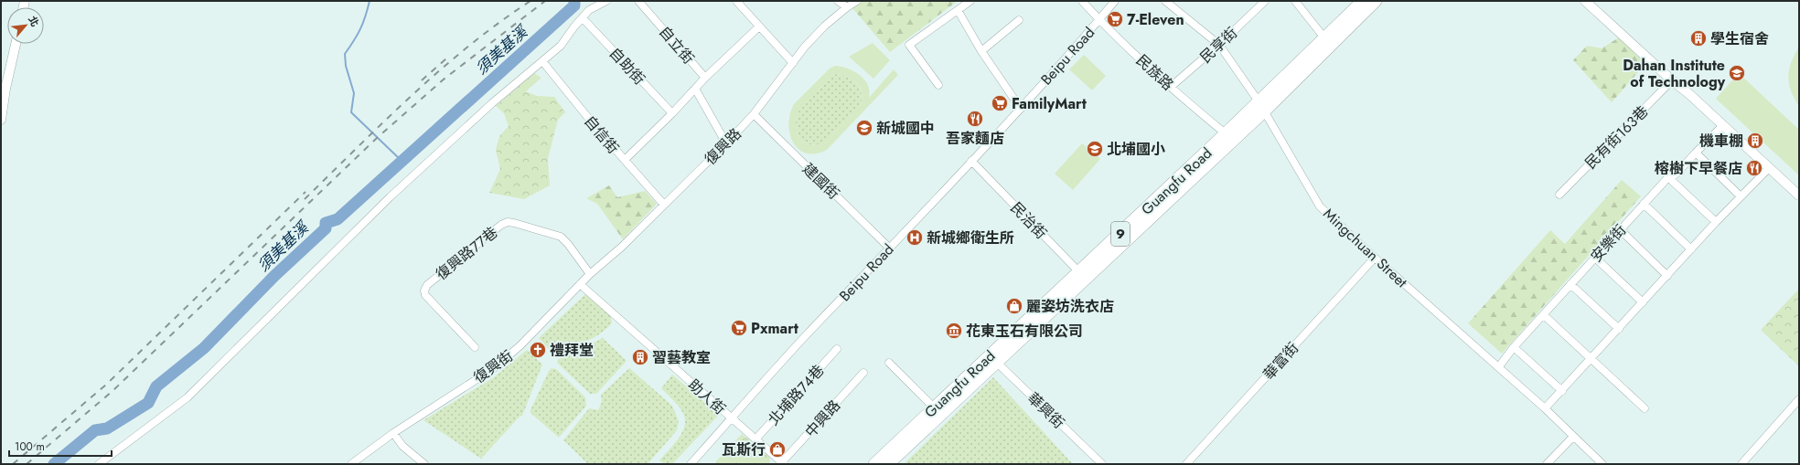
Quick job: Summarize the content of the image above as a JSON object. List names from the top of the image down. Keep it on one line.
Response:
{"streets":{"main road":["Guangfu Road","9"],"street":["自立街","民享街","Beipu Road","自助街","民族路","自信街","民有街163巷","復興路","建國街","民治街","安樂街","Mingchuan Street","復興路77巷","華富街","復興街","北埔路74巷","助人街","華興街","中興路"]},"crossings":[["自立街","自助街"],["自立街","自信街"],["民享街","民族路"],["民享街","Mingchuan Street"],["Beipu Road","民族路"],["Beipu Road","建國街"],["Beipu Road","民治街"],["Beipu Road","助人街"],["民族路","Guangfu Road"],["自信街","復興路"],["復興路","建國街"],["復興路","復興路77巷"],["復興路","復興街"],["復興路","助人街"],["Guangfu Road","民治街"],["Guangfu Road","Mingchuan Street"],["Guangfu Road","華興街"],["安樂街","Mingchuan Street"],["Mingchuan Street","華富街"],["復興街","助人街"],["北埔路74巷","助人街"],["助人街","中興路"]],"water":["須美基溪"],"places":{"supermarket":["7-Eleven","FamilyMart","Pxmart"],"building":["學生宿舍","機車棚","習藝教室"],"school or university":["Dahan Institute of Technology","新城國中","北埔國小"],"restaurant":["吾家麵店","榕樹下早餐店"],"hospital":["新城鄉衛生所"],"shop":["麗姿坊洗衣店","瓦斯行"],"museum":["花東玉石有限公司"],"church":["禮拜堂"]},"scale_bar":"100 m","north":"top right"}
